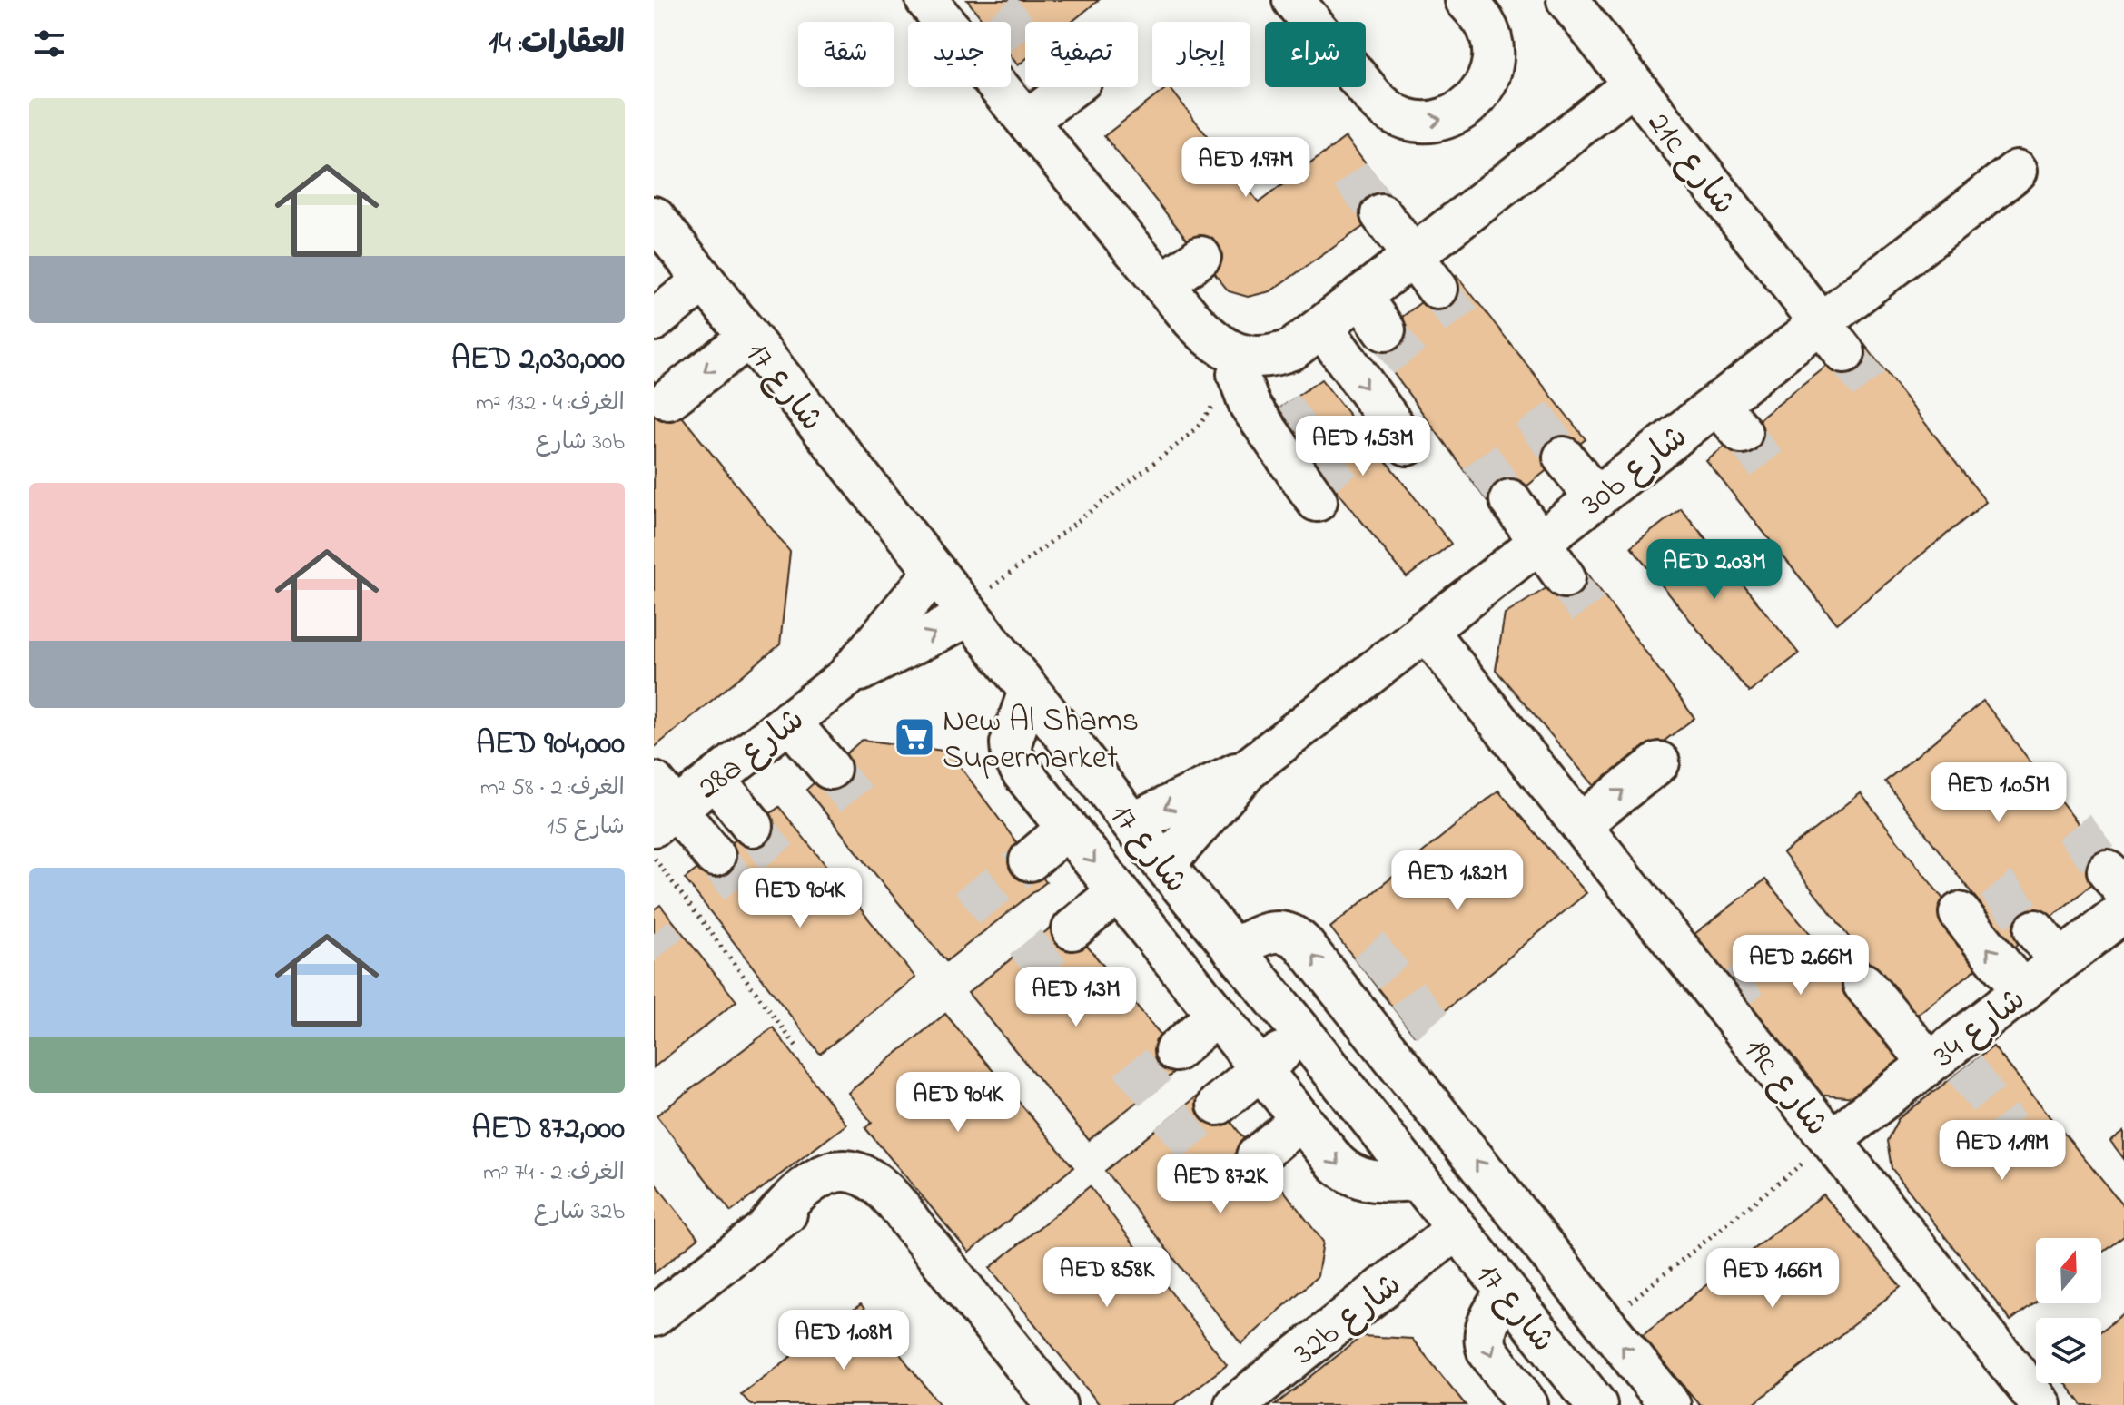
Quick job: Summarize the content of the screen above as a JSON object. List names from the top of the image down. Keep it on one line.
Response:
{"streets":{"street":["21c شارع","شارع 17","30b شارع","28a شارع","شارع 34","19c شارع","32b شارع"]},"crossings":[["21c شارع","30b شارع"],["شارع 17","30b شارع"],["شارع 17","28a شارع"],["شارع 17","32b شارع"],["30b شارع","19c شارع"],["شارع 34","19c شارع"]],"places":{"supermarket":["New Al Shams Supermarket"]},"north":"top","page":{"heading":"العقارات: 14","chip":["شراء","إيجار","تصفية","جديد","شقة"],"list":[{"name":"AED 2,030,000","note":"الغرف: 4 · 132 m² · 30b شارع"},{"name":"AED 904,000","note":"الغرف: 2 · 58 m² · شارع 15"},{"name":"AED 872,000","note":"الغرف: 2 · 74 m² · 32b شارع"}],"price":["AED 1.97M","AED 1.53M","AED 2.03M","AED 1.05M","AED 1.82M","AED 904K","AED 2.66M","AED 1.3M","AED 904K","AED 1.19M","AED 872K","AED 858K","AED 1.66M","AED 1.08M"]}}
